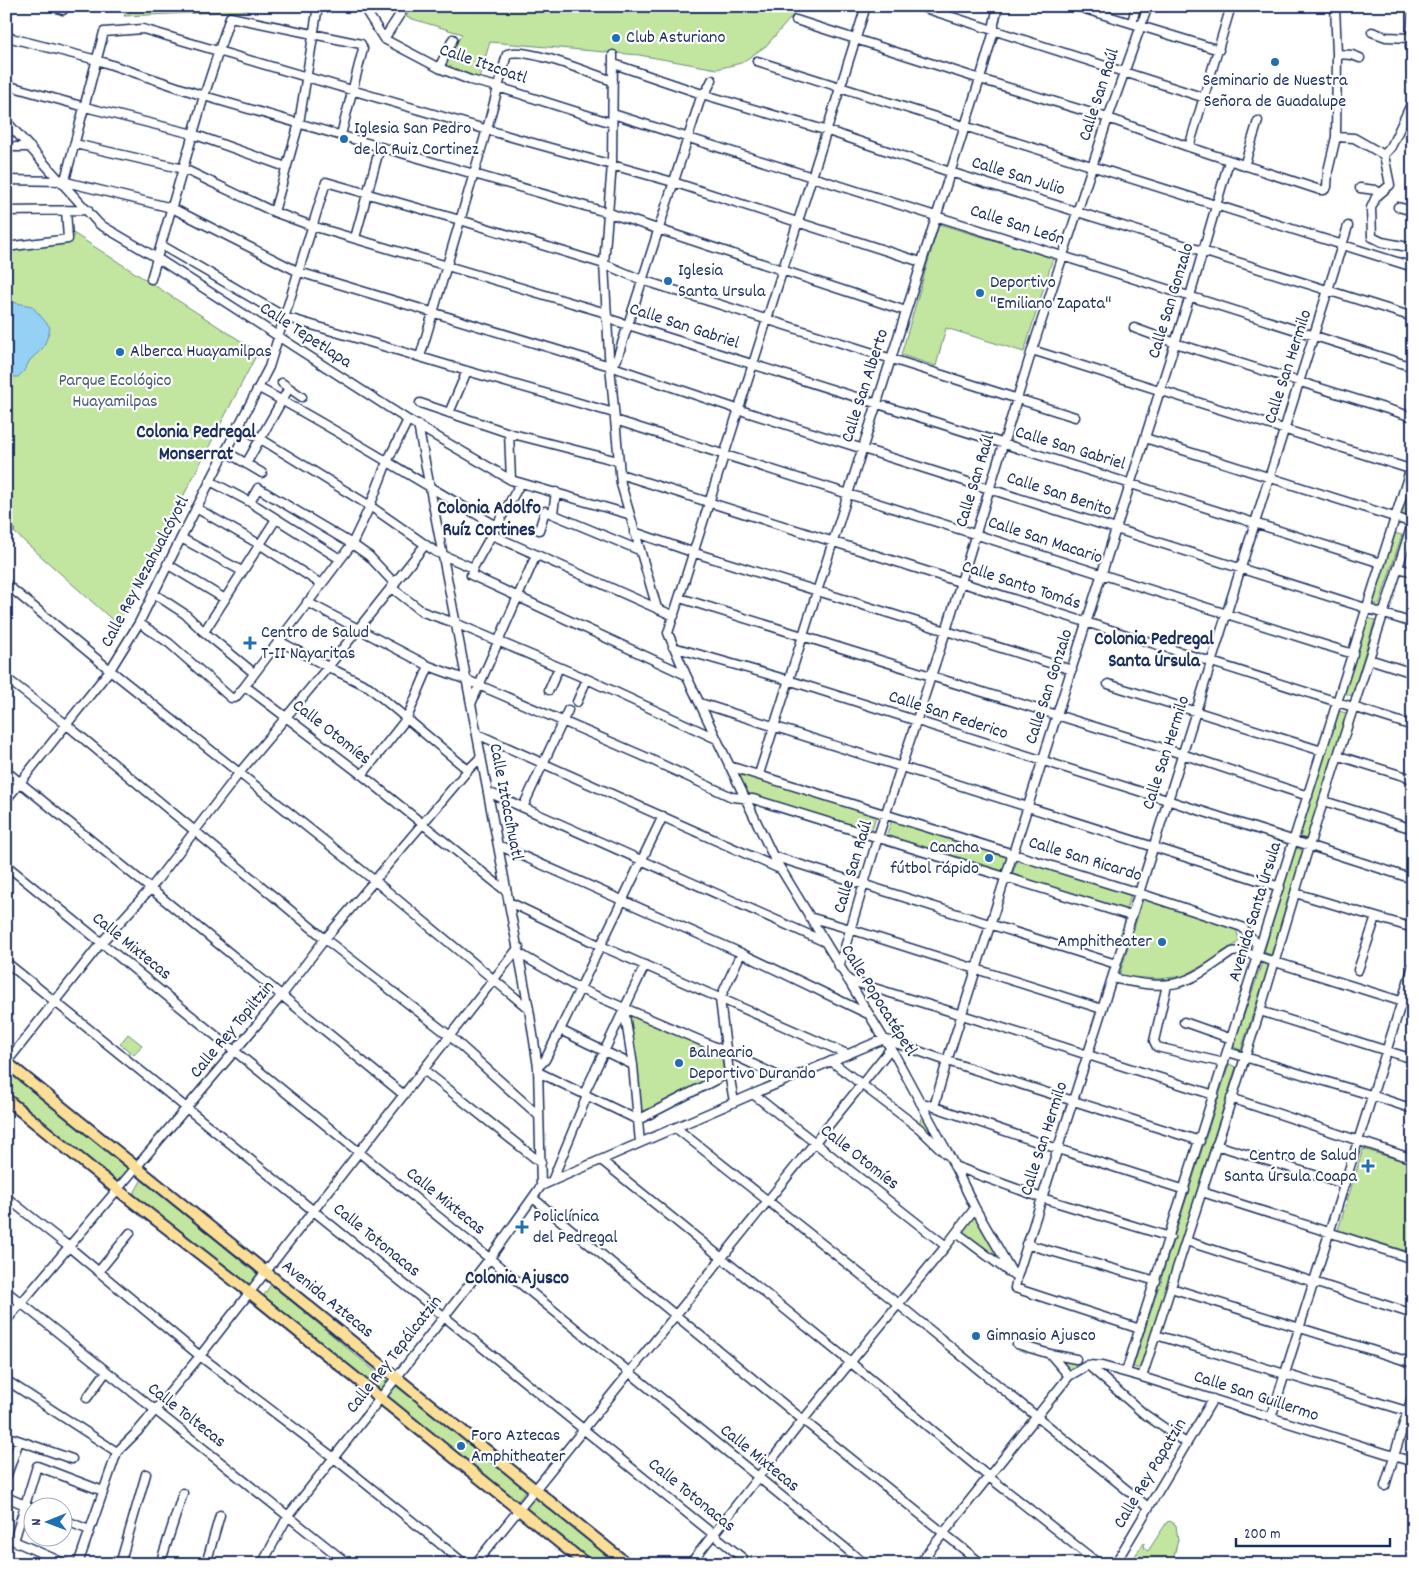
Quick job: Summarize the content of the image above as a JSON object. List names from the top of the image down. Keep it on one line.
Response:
{"streets":{"main road":["Avenida Aztecas"],"street":["Calle Itzcoatl","Calle San Raúl","Calle San Julio","Calle San León","Calle San Gonzalo","Calle San Gabriel","Calle Tepetlapa","Calle San Hermilo","Calle San Alberto","Calle San Benito","Calle San Macario","Calle Rey Nezahualcóyotl","Calle Santo Tomás","Calle San Federico","Calle Otomíes","Calle Iztaccíhuatl","Calle San Ricardo","Avenida Santa Úrsula","Calle Mixtecas","Calle Popocatépetl","Calle Rey Topiltzin","Calle Totonacas","Calle Rey Tepálcatzin","Calle San Guillermo","Calle Toltecas","Calle Rey Papatzin"]},"crossings":[["Calle San Raúl","Calle San Julio"],["Calle San Raúl","Calle San León"],["Calle San Raúl","Calle San Gabriel"],["Calle San Raúl","Calle San Benito"],["Calle San Raúl","Calle San Macario"],["Calle San Raúl","Calle Santo Tomás"],["Calle San Raúl","Calle San Federico"],["Calle San Raúl","Calle San Ricardo"],["Calle San Raúl","Calle Popocatépetl"],["Calle San Julio","Calle San Gonzalo"],["Calle San Julio","Calle San Hermilo"],["Calle San Julio","Calle San Alberto"],["Calle San León","Calle San Gonzalo"],["Calle San León","Calle San Hermilo"],["Calle San León","Calle San Alberto"],["Calle San Gonzalo","Calle San Gabriel"],["Calle San Gonzalo","Calle San Benito"],["Calle San Gonzalo","Calle San Macario"],["Calle San Gonzalo","Calle Santo Tomás"],["Calle San Gonzalo","Calle San Federico"],["Calle San Gonzalo","Calle San Ricardo"],["Calle San Gabriel","Calle San Hermilo"],["Calle San Gabriel","Calle San Alberto"],["Calle San Gabriel","Calle Rey Nezahualcóyotl"],["Calle San Gabriel","Avenida Santa Úrsula"],["Calle Tepetlapa","Calle San Benito"],["Calle Tepetlapa","Calle Rey Nezahualcóyotl"],["Calle Tepetlapa","Calle Iztaccíhuatl"],["Calle San Hermilo","Calle San Benito"],["Calle San Hermilo","Calle San Macario"],["Calle San Hermilo","Calle Santo Tomás"],["Calle San Hermilo","Calle San Federico"],["Calle San Hermilo","Calle San Ricardo"],["Calle San Hermilo","Avenida Santa Úrsula"],["Calle San Hermilo","Calle Popocatépetl"],["Calle San Alberto","Calle San Benito"],["Calle San Alberto","Calle San Macario"],["Calle San Alberto","Calle Santo Tomás"],["Calle San Alberto","Calle San Federico"],["Calle San Alberto","Calle San Ricardo"],["Calle San Benito","Calle Rey Nezahualcóyotl"],["Calle San Benito","Avenida Santa Úrsula"],["Calle San Macario","Calle Rey Nezahualcóyotl"],["Calle San Macario","Avenida Santa Úrsula"],["Calle Santo Tomás","Avenida Santa Úrsula"],["Calle San Federico","Avenida Santa Úrsula"],["Calle San Federico","Calle Popocatépetl"],["Calle Otomíes","Calle Iztaccíhuatl"],["Calle Otomíes","Calle Rey Topiltzin"],["Calle Iztaccíhuatl","Calle Rey Topiltzin"],["Calle Iztaccíhuatl","Calle Rey Tepálcatzin"],["Calle San Ricardo","Avenida Santa Úrsula"],["Calle San Ricardo","Calle Popocatépetl"],["Avenida Santa Úrsula","Calle San Guillermo"],["Calle Mixtecas","Calle Rey Topiltzin"],["Calle Mixtecas","Calle Rey Tepálcatzin"],["Calle Rey Topiltzin","Calle Totonacas"],["Calle Rey Topiltzin","Avenida Aztecas"],["Calle Rey Topiltzin","Calle Toltecas"],["Calle Totonacas","Calle Rey Tepálcatzin"],["Avenida Aztecas","Calle Rey Tepálcatzin"],["Calle Rey Tepálcatzin","Calle Toltecas"],["Calle San Guillermo","Calle Rey Papatzin"]],"districts":["Colonia Pedregal Monserrat","Colonia Adolfo Ruíz Cortines","Colonia Pedregal Santa Úrsula","Colonia Ajusco"],"parks":["Parque Ecológico Huayamilpas"],"places":{"other":["Club Asturiano","Seminario de Nuestra Señora de Guadalupe","Iglesia San Pedro de la Ruiz Cortinez","Iglesia Santa Ursula","Deportivo \"Emiliano Zapata\"","Alberca Huayamilpas","Cancha fútbol rápido","Amphitheater","Balneario Deportivo Durando","Gimnasio Ajusco","Foro Aztecas Amphitheater"],"health":["Centro de Salud T-II Nayaritas","Centro de Salud Santa Úrsula Coapa","Policlínica del Pedregal"]},"scale_bar":"200 m","north":"left"}
